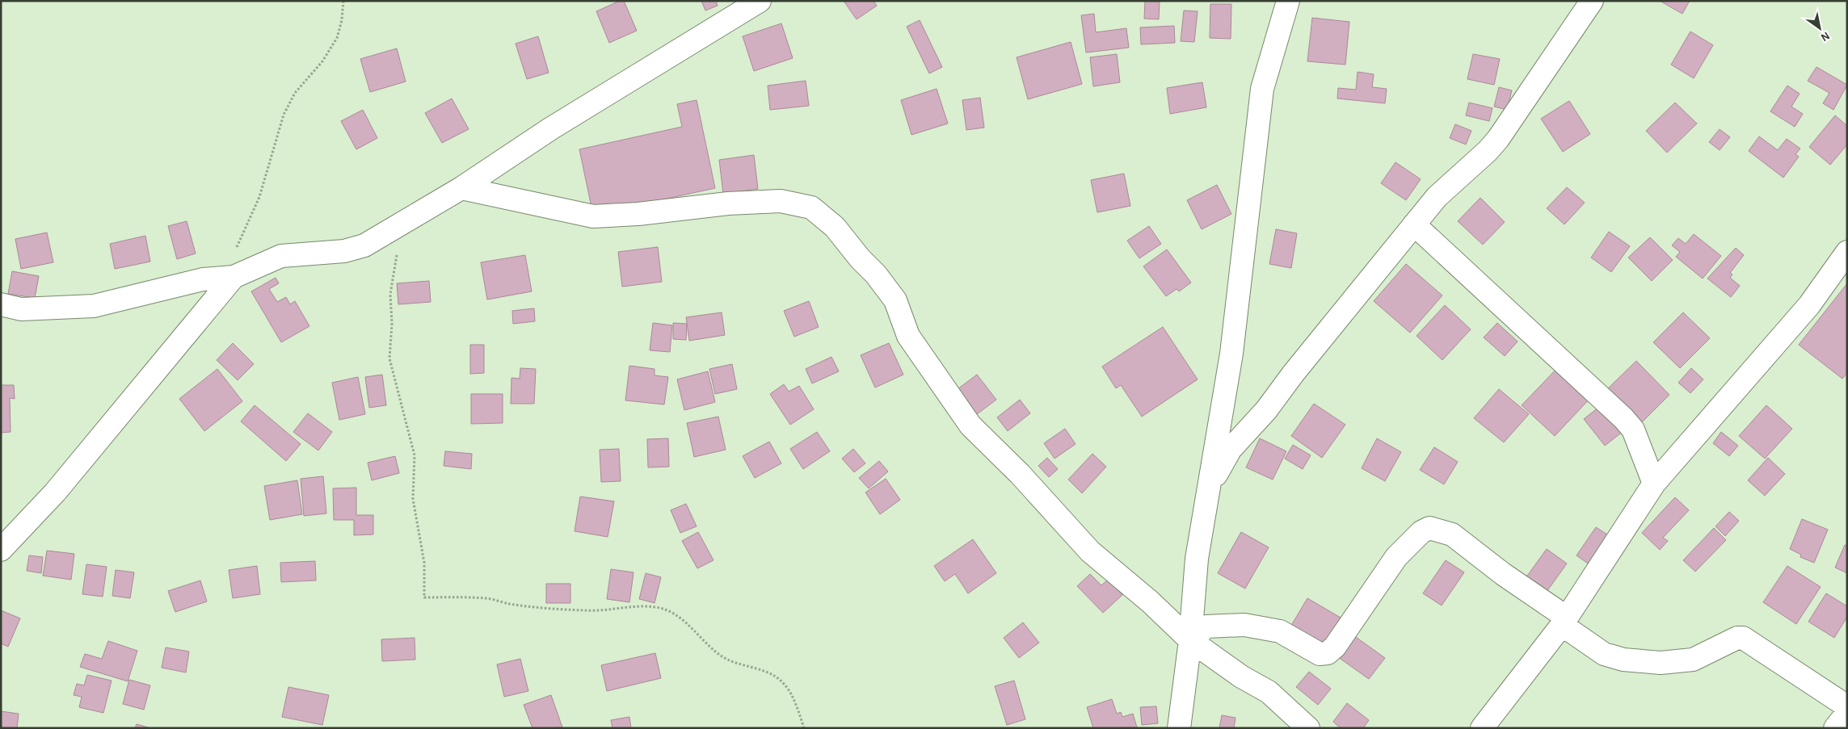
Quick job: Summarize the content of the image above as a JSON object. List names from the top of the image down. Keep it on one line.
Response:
{"north":"bottom right"}
